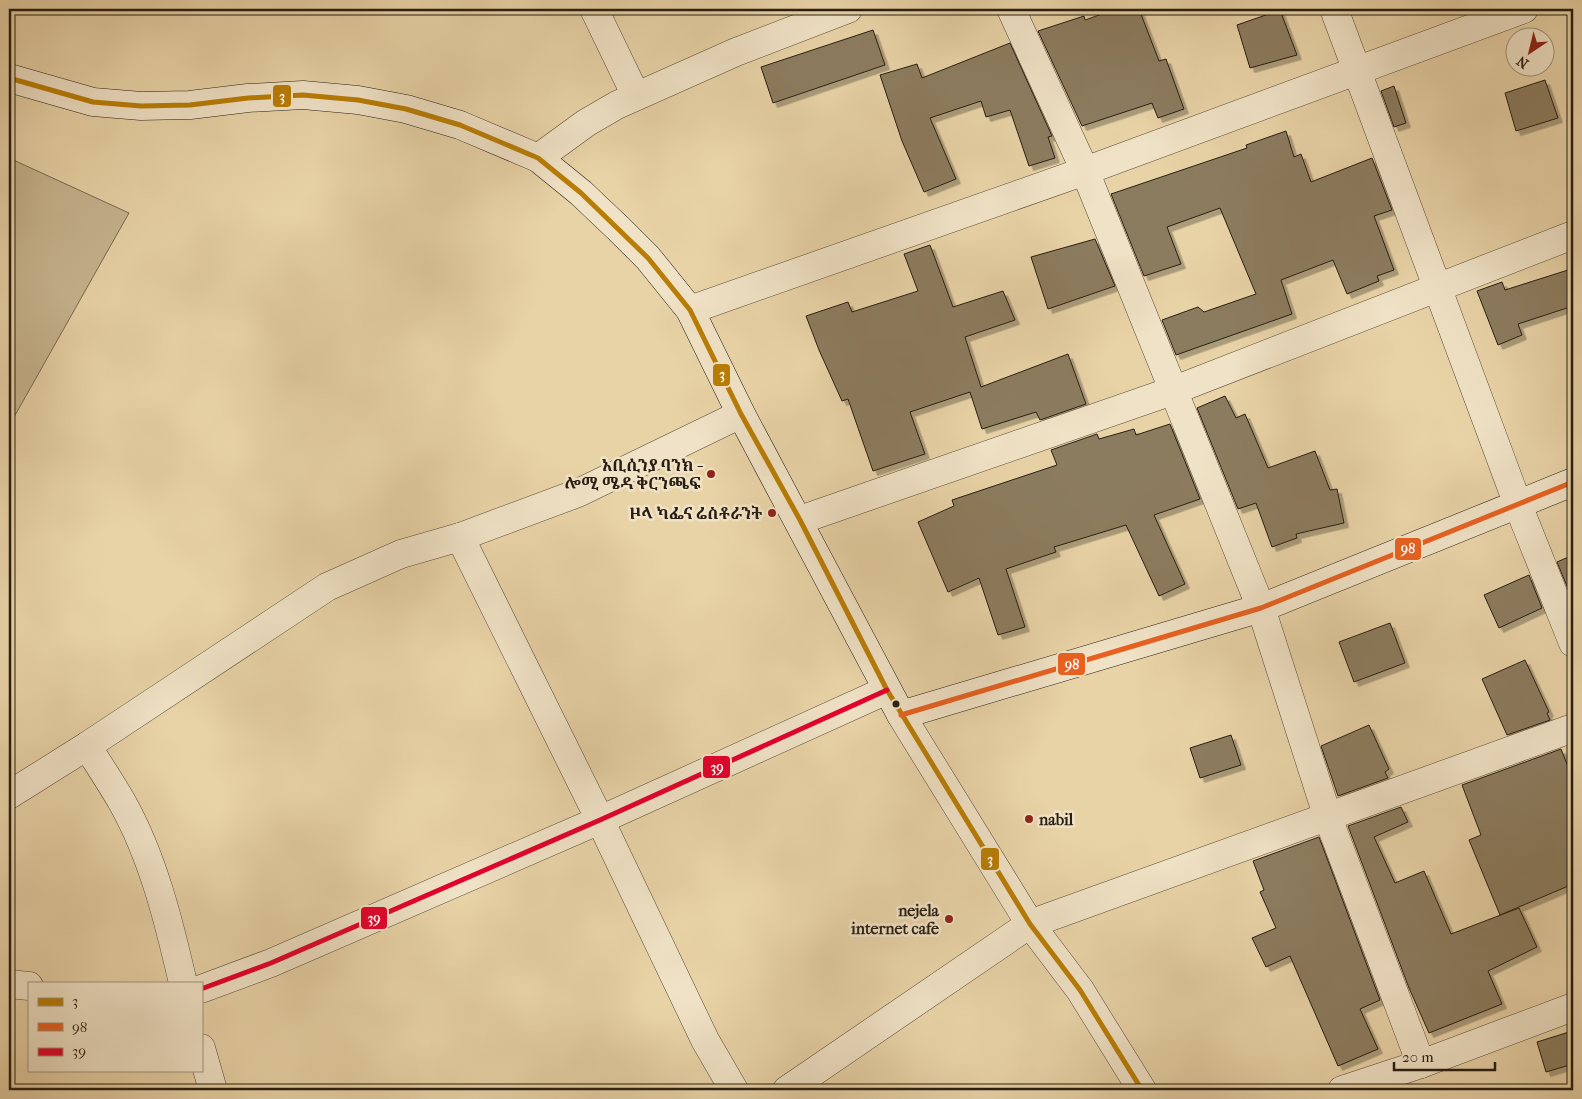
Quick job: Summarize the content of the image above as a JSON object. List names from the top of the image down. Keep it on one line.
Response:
{"places":["አቢሲንያ ባንክ - ሎሚ ሜዳ ቅርንጫፍ","ዞላ ካፌና ሬስቶራንት","nabil","nejela internet cafe"],"lines":["transit line 3","transit line 98","transit line 39"],"legend":["3","98","39"],"scale_bar":"20 m","north":"bottom left"}
